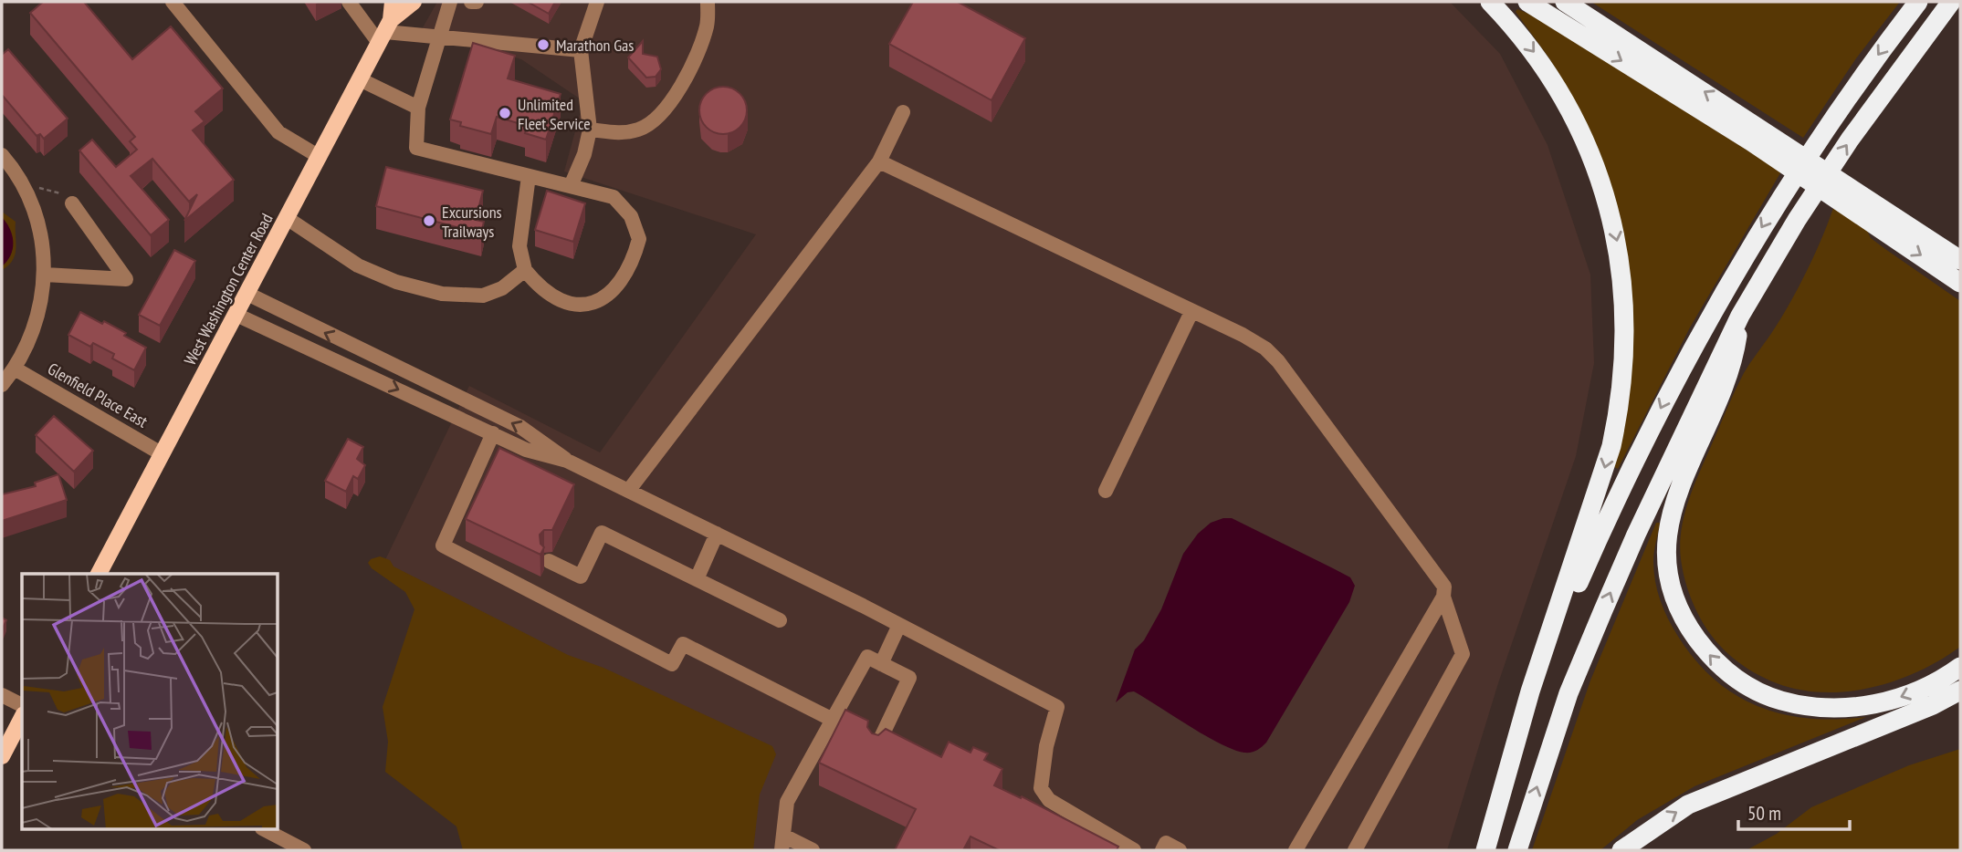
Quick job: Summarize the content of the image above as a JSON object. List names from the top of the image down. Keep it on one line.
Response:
{"streets":{"main road":["West Washington Center Road"],"street":["Glenfield Place East"]},"crossings":[["West Washington Center Road","Glenfield Place East"]],"places":["Marathon Gas","Unlimited Fleet Service","Excursions Trailways"],"scale_bar":"50 m"}
